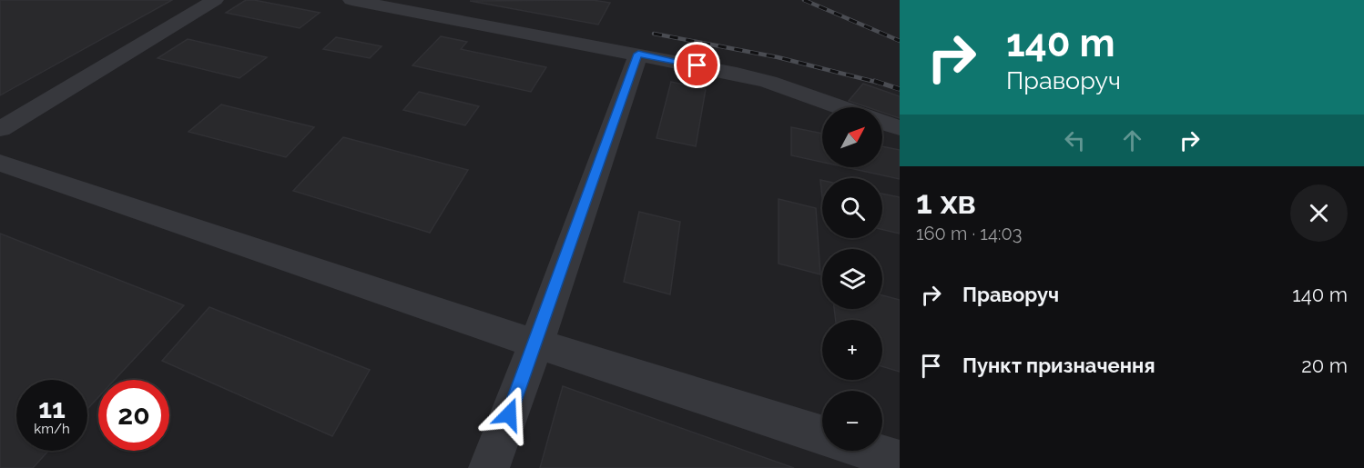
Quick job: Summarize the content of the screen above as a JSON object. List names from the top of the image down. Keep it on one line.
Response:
{"north":"top right","page":{"turn":["140 m","Праворуч"],"map_buttons":["+","−"],"heading":["1 хв","160 m · 14:03"],"list":[{"name":"Праворуч","value":"140 m"},{"name":"Пункт призначення","value":"20 m"}],"speed":"11 km/h","limit":"20"}}
